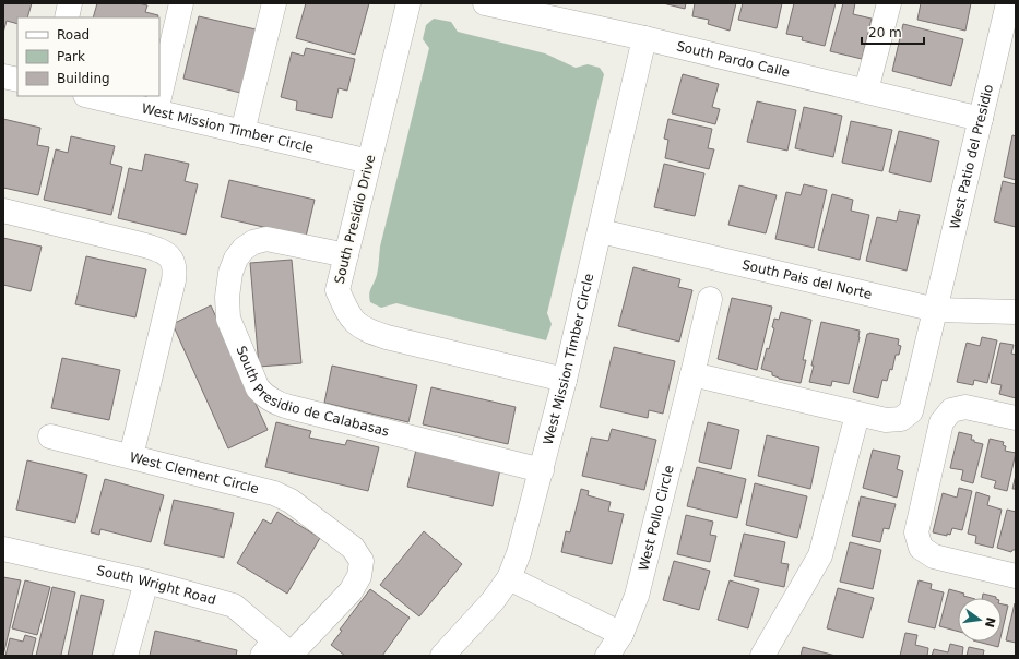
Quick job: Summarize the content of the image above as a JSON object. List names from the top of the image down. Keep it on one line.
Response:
{"streets":{"street":["South Pardo Calle","West Mission Timber Circle","West Patio del Presidio","South Presidio Drive","South Pais del Norte","South Presidio de Calabasas","West Clement Circle","West Pollo Circle","South Wright Road"]},"crossings":[["South Pardo Calle","West Mission Timber Circle"],["South Pardo Calle","West Patio del Presidio"],["West Mission Timber Circle","South Presidio Drive"],["West Mission Timber Circle","South Pais del Norte"],["West Mission Timber Circle","South Presidio de Calabasas"],["West Patio del Presidio","South Pais del Norte"],["South Presidio Drive","South Presidio de Calabasas"],["West Clement Circle","South Wright Road"]],"legend":["Road","Park","Building"],"scale_bar":"20 m","north":"right"}
